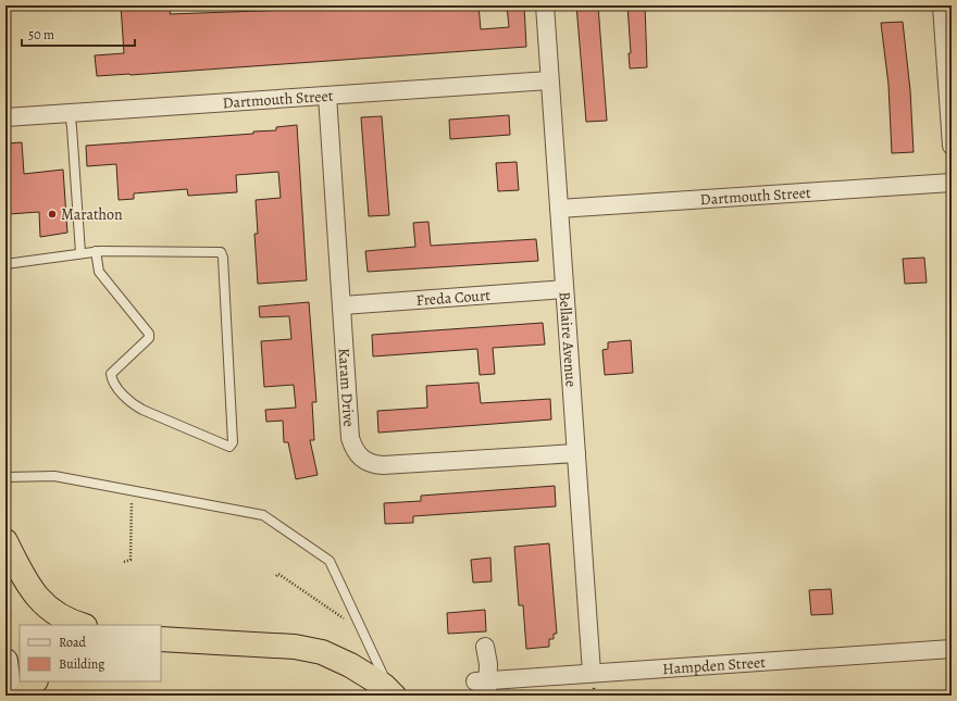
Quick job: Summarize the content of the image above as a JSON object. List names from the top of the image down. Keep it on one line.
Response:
{"streets":{"street":["Dartmouth Street","Freda Court","Bellaire Avenue","Karam Drive","Hampden Street"]},"crossings":[["Dartmouth Street","Bellaire Avenue"],["Dartmouth Street","Karam Drive"],["Freda Court","Bellaire Avenue"],["Freda Court","Karam Drive"],["Bellaire Avenue","Karam Drive"],["Bellaire Avenue","Hampden Street"]],"places":["Marathon"],"legend":["Road","Building"],"scale_bar":"50 m"}
